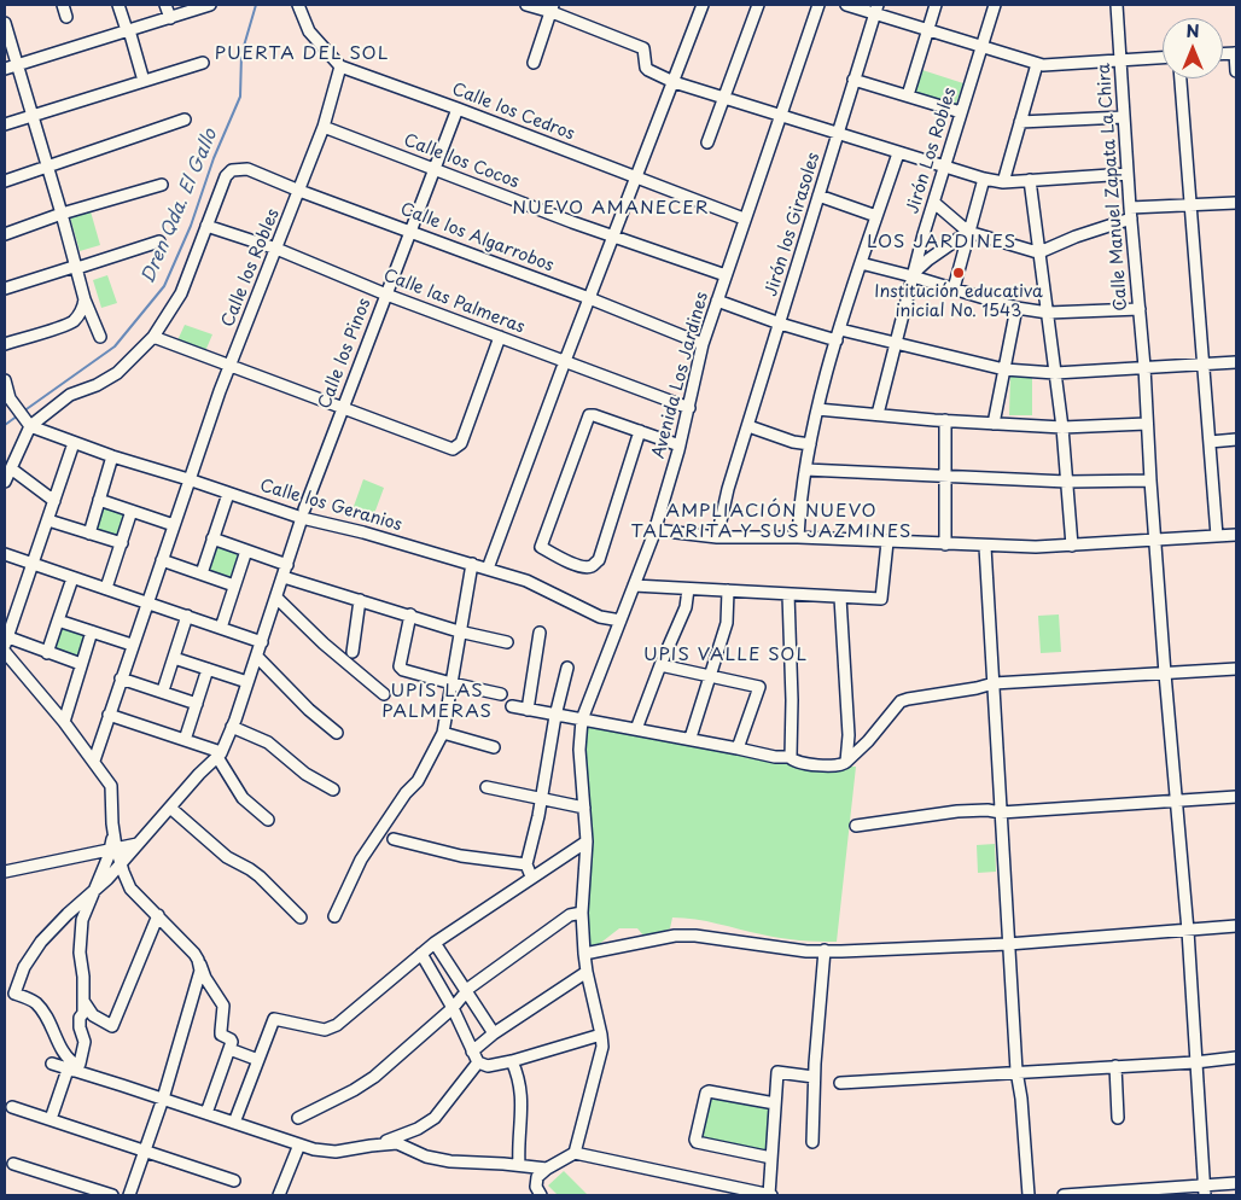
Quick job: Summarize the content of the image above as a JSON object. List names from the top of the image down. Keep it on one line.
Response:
{"streets":{"street":["Calle los Cedros","Jirón Los Robles","Calle los Cocos","Calle Manuel Zapata La Chira","Jirón los Girasoles","Calle los Algarrobos","Calle los Robles","Calle las Palmeras","Calle los Pinos","Avenida Los Jardines","Calle los Geranios"]},"crossings":[["Calle los Cedros","Calle los Robles"],["Calle los Cedros","Calle los Pinos"],["Calle los Cedros","Avenida Los Jardines"],["Calle los Cocos","Calle los Robles"],["Calle los Cocos","Calle los Pinos"],["Calle los Cocos","Avenida Los Jardines"],["Calle los Algarrobos","Calle los Robles"],["Calle los Algarrobos","Calle las Palmeras"],["Calle los Algarrobos","Calle los Pinos"],["Calle los Algarrobos","Avenida Los Jardines"],["Calle los Robles","Calle las Palmeras"],["Calle los Robles","Calle los Geranios"],["Calle las Palmeras","Calle los Pinos"],["Calle las Palmeras","Avenida Los Jardines"],["Calle los Pinos","Calle los Geranios"],["Avenida Los Jardines","Calle los Geranios"]],"districts":["PUERTA DEL SOL","NUEVO AMANECER","LOS JARDINES","AMPLIACIÓN NUEVO TALARITA Y SUS JAZMINES","UPIS VALLE SOL","UPIS LAS PALMERAS"],"water":["Dren Qda. El Gallo"],"places":["Institución educativa inicial No. 1543"],"north":"top"}
